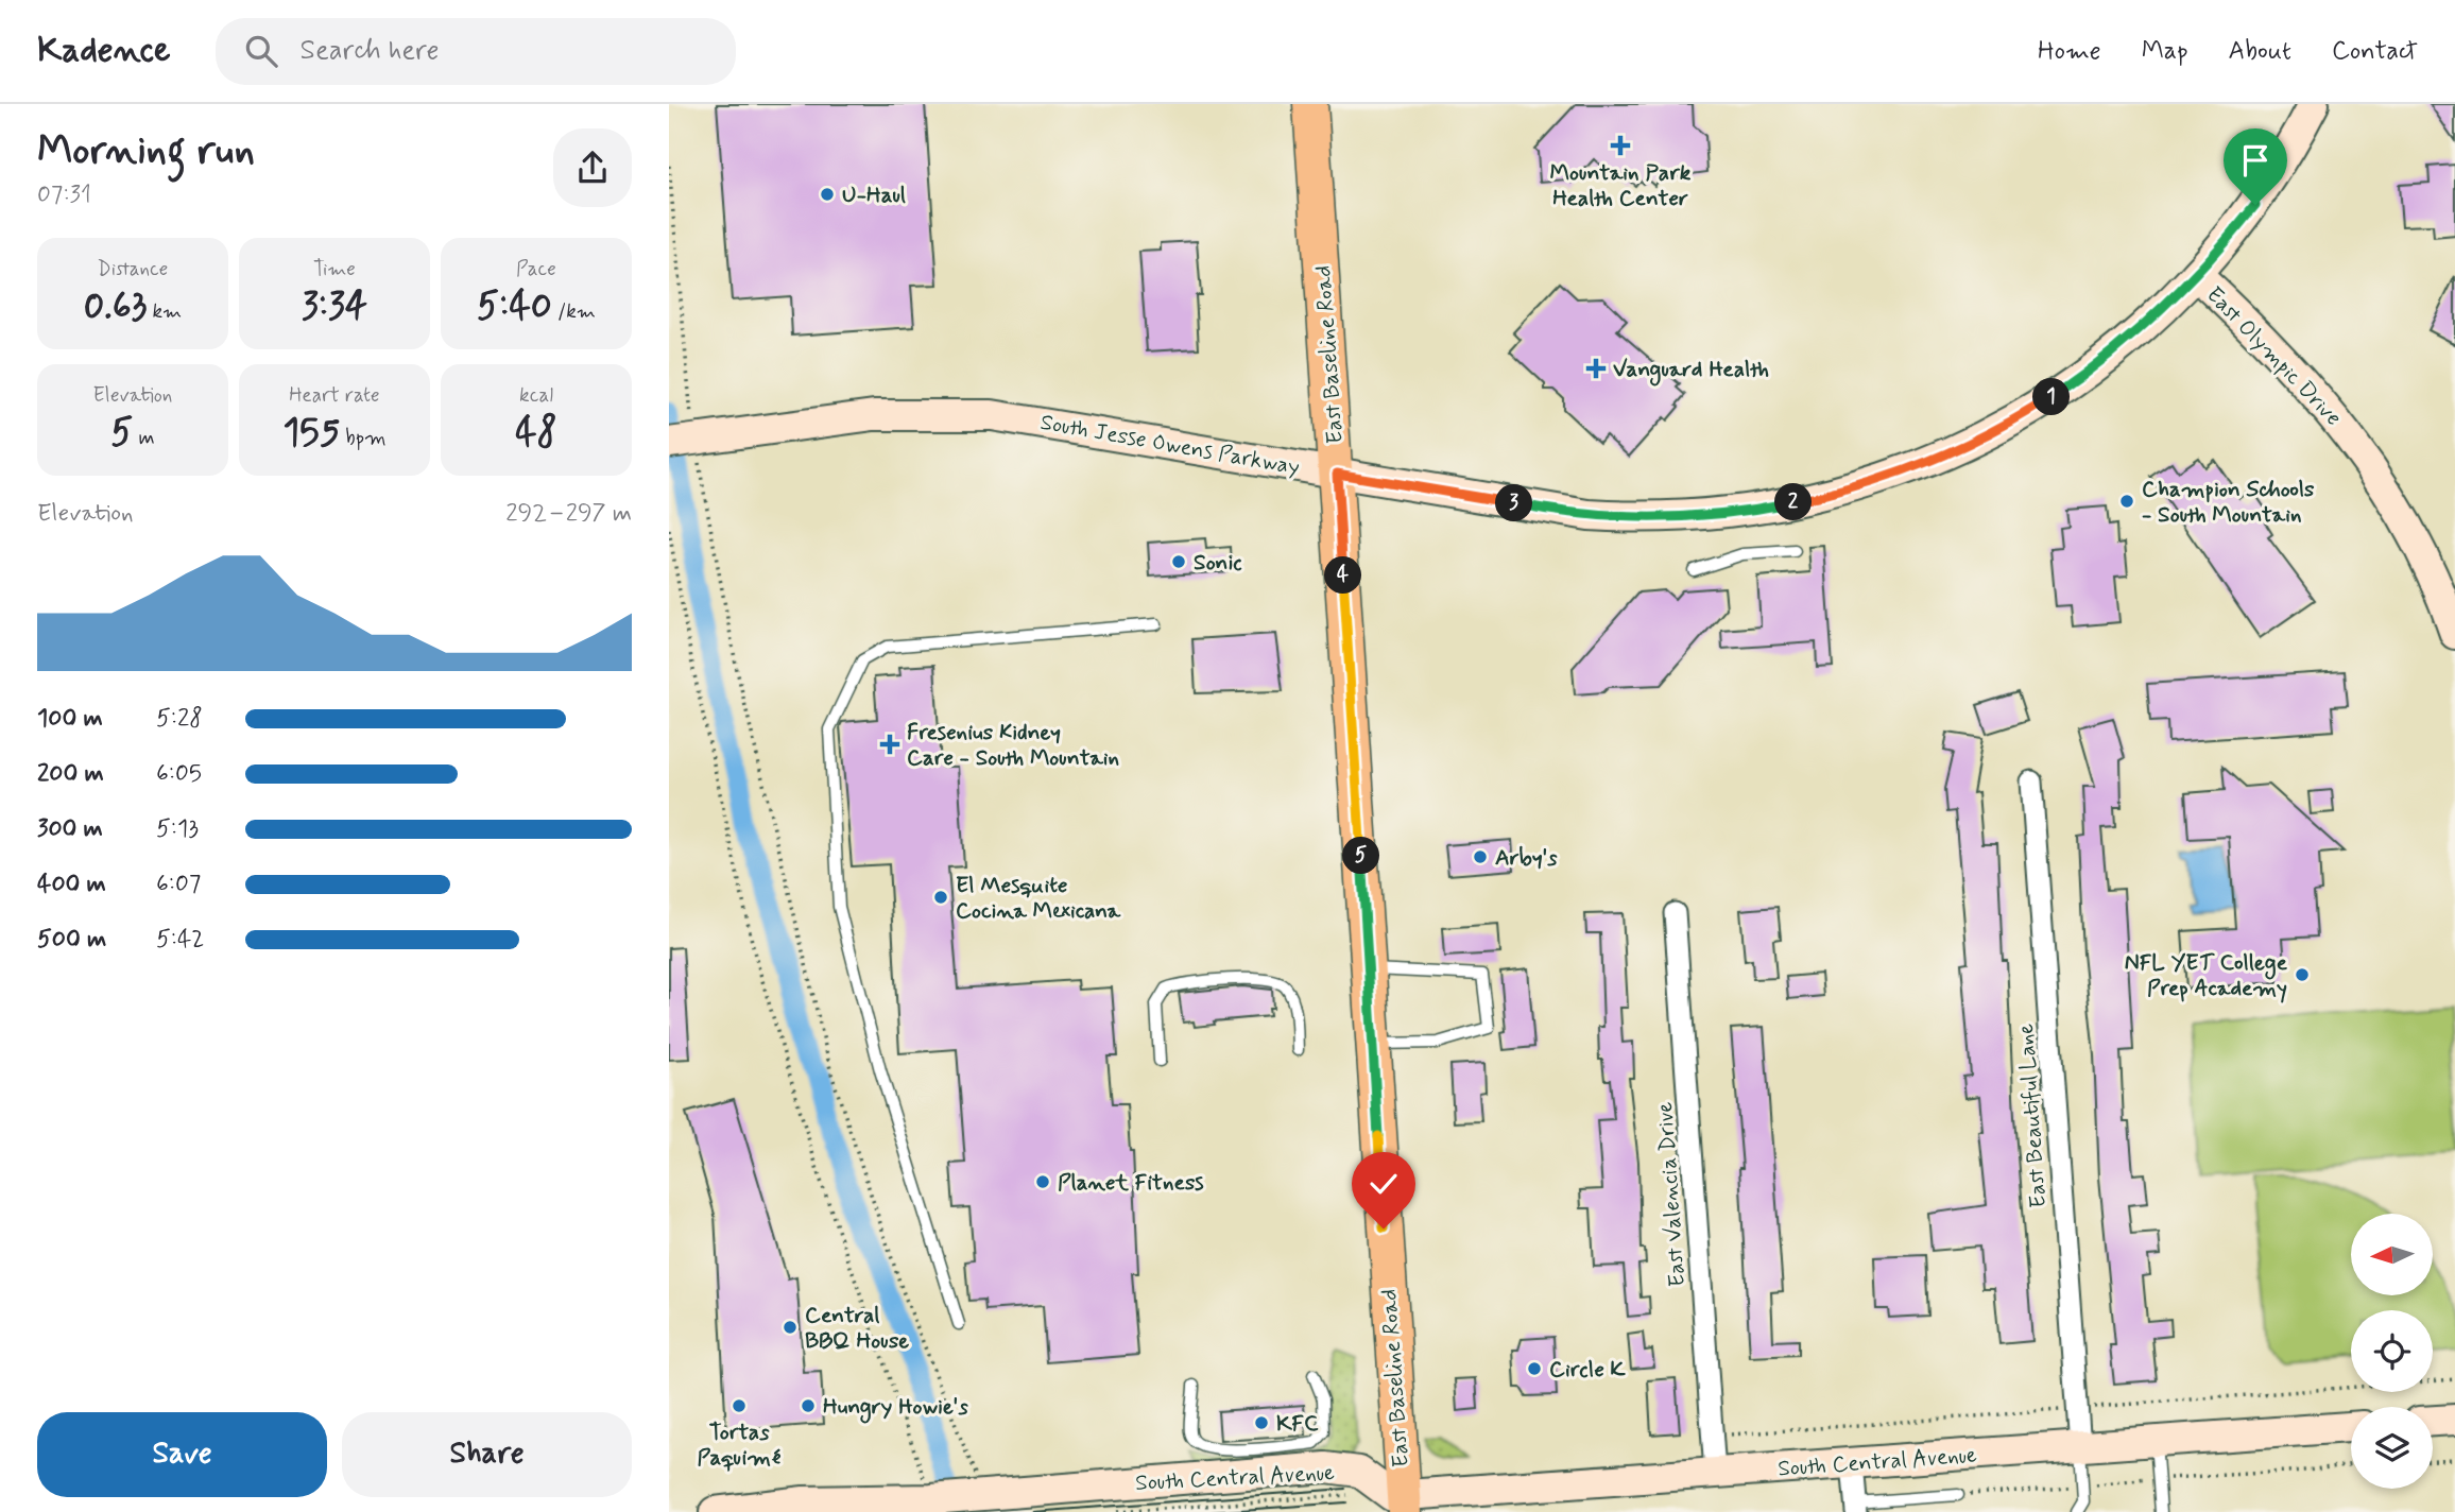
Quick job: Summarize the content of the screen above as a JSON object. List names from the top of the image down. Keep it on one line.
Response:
{"streets":{"main road":["East Baseline Road"],"street":["East Olympic Drive","South Jesse Owens Parkway","East Beautiful Lane","East Valencia Drive","South Central Avenue"]},"crossings":[["East Baseline Road","South Jesse Owens Parkway"],["East Baseline Road","South Central Avenue"],["East Olympic Drive","South Jesse Owens Parkway"],["East Beautiful Lane","South Central Avenue"],["East Valencia Drive","South Central Avenue"]],"places":{"health":["Mountain Park Health Center","Vanguard Health","Fresenius Kidney Care - South Mountain"],"other":["U-Haul","Champion Schools - South Mountain","Sonic","Arby's","El Mesquite Cocina Mexicana","NFL YET College Prep Academy","Planet Fitness","Central BBQ House","Circle K","Tortas Paquimé","Hungry Howie's","KFC"]},"north":"left","page":{"header":"Kadence","search":"Search here","nav":["Home","Map","About","Contact"],"heading":["Morning run","07:31"],"stats":[["Distance","0.63 km"],["Time","3:34"],["Pace","5:40 /km"],["Elevation","5 m"],["Heart rate","155 bpm"],["kcal","48"]],"pins":["1","2","3","4","5"],"chart":["Elevation","292–297 m"],"list":[{"name":"100 m","note":"5:28"},{"name":"200 m","note":"6:05"},{"name":"300 m","note":"5:13"},{"name":"400 m","note":"6:07"},{"name":"500 m","note":"5:42"}],"buttons":["Save","Share"]}}
